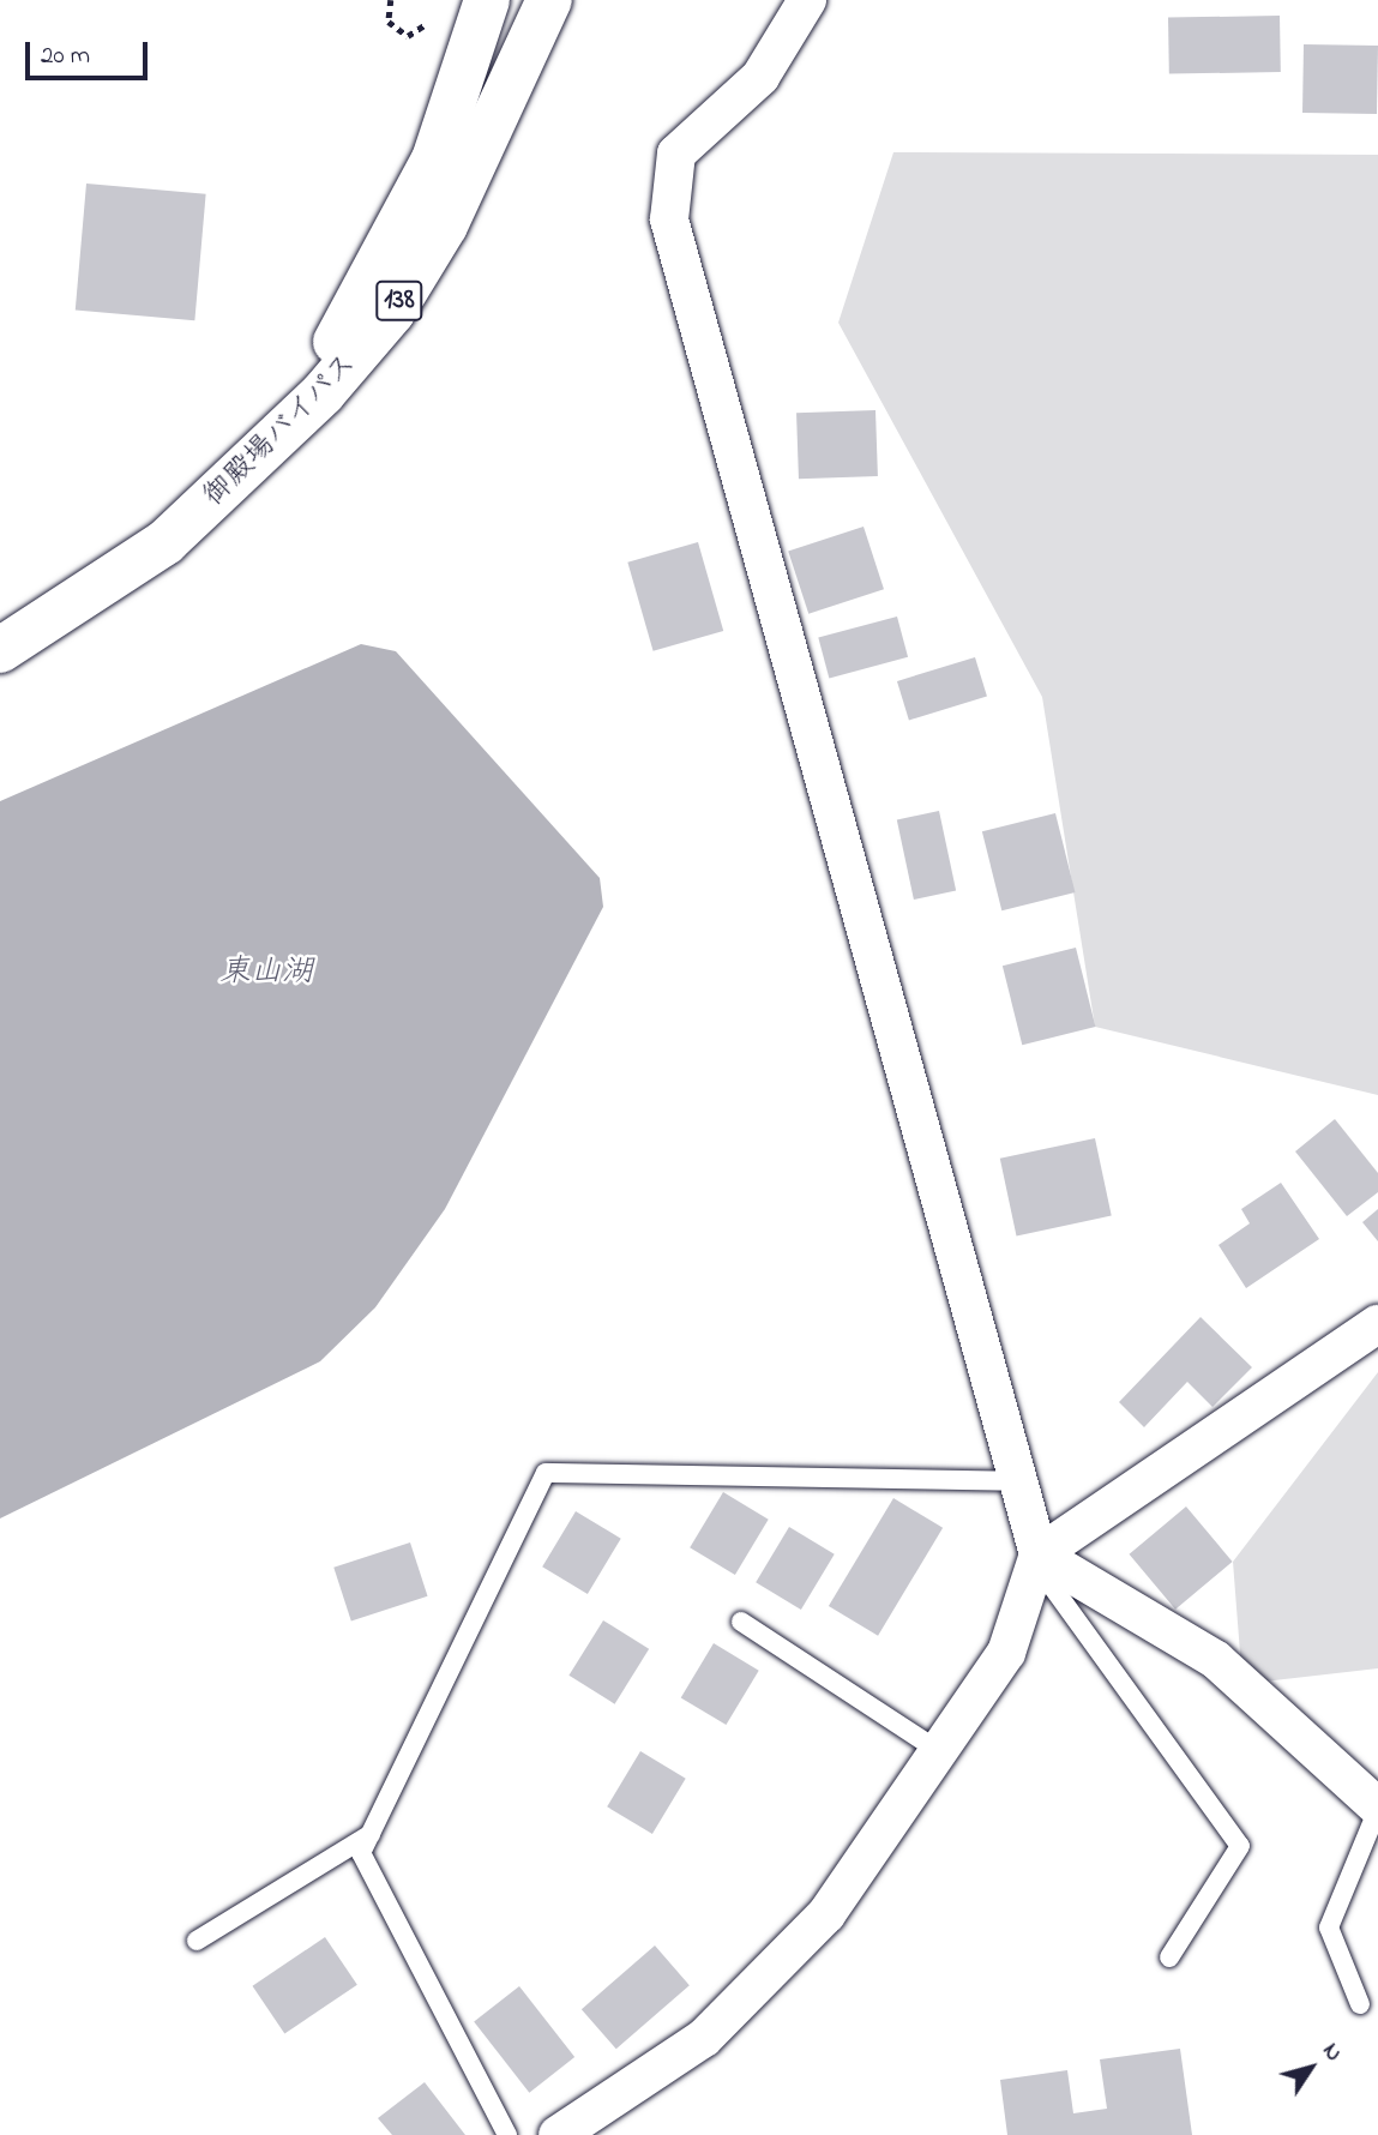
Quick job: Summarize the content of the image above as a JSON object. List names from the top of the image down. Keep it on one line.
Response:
{"streets":{"highway":["138","御殿場バイパス"]},"water":["東山湖"],"scale_bar":"20 m","north":"top right"}
